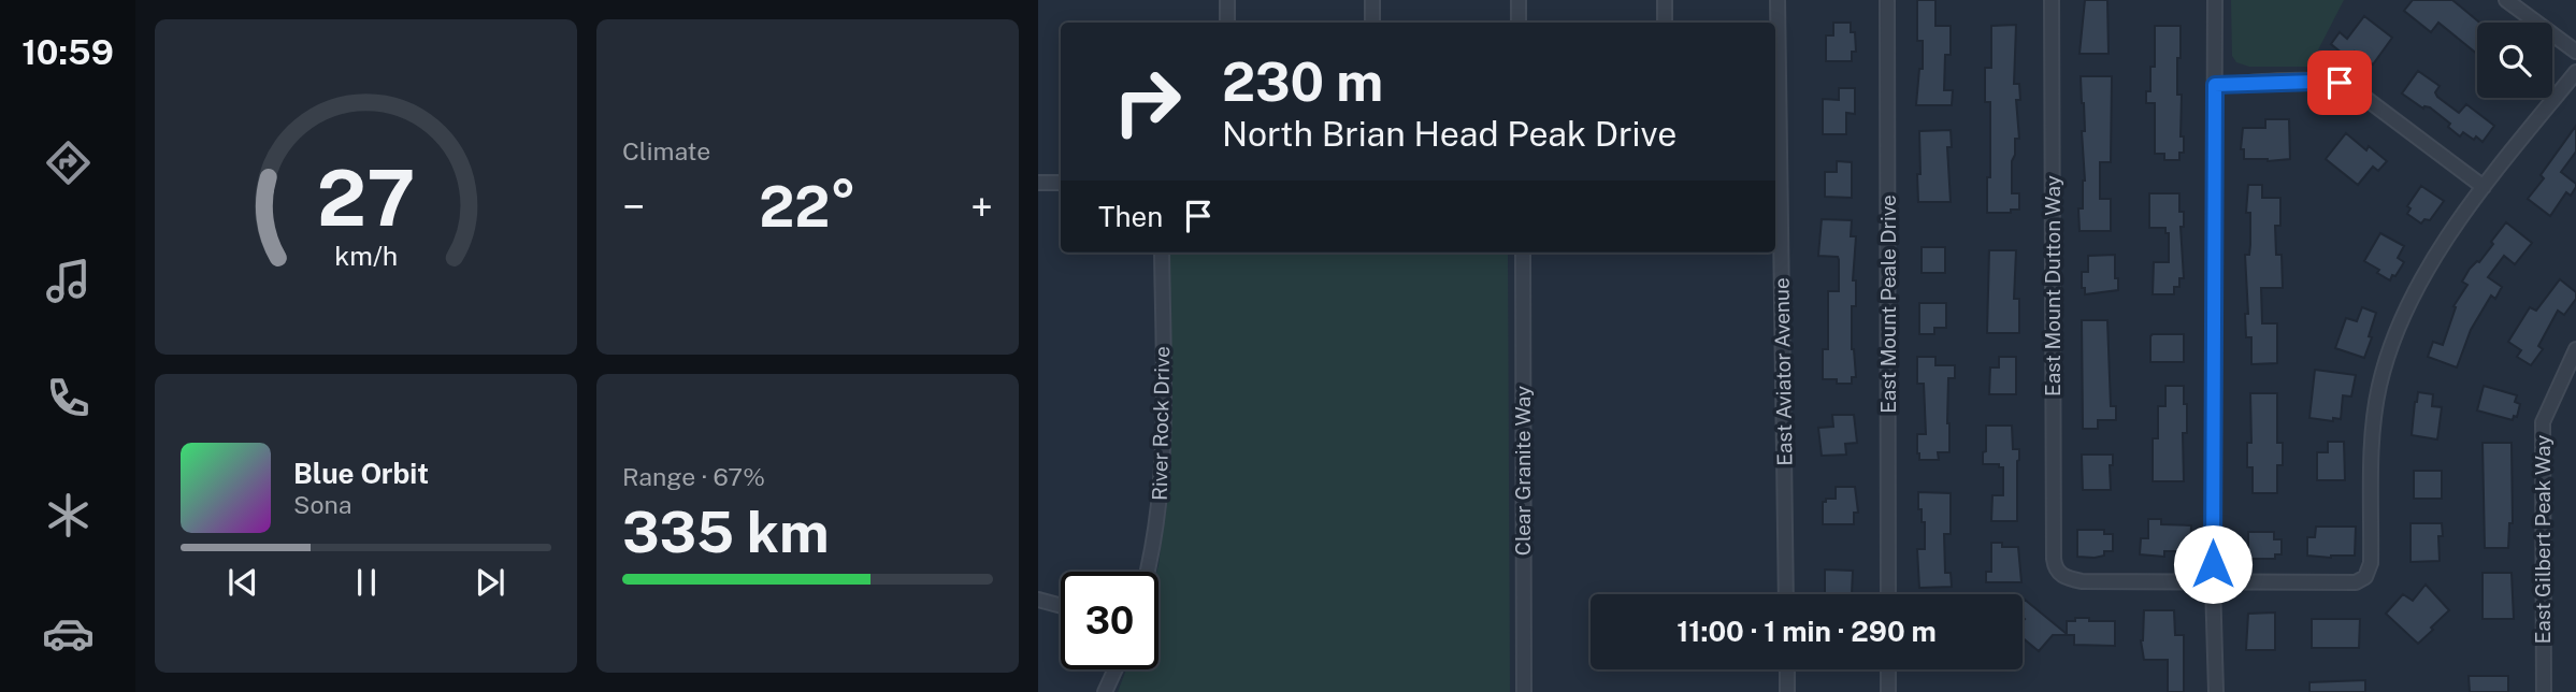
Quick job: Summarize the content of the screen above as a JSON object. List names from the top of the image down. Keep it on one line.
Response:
{"streets":{"street":["East Mount Dutton Way","East Mount Peale Drive","East Aviator Avenue","River Rock Drive","Clear Granite Way","East Gilbert Peak Way"]},"page":{"tabs":"10:59","tile":["Climate",["Range · 67%","335 km"]],"turn":["230 m","North Brian Head Peak Drive"],"heat":["−","22°","+"],"then":"Then","song":["Blue Orbit","Sona"],"limit":"30","trip":"11:00 · 1 min · 290 m","gauge":["27","km/h"]}}
